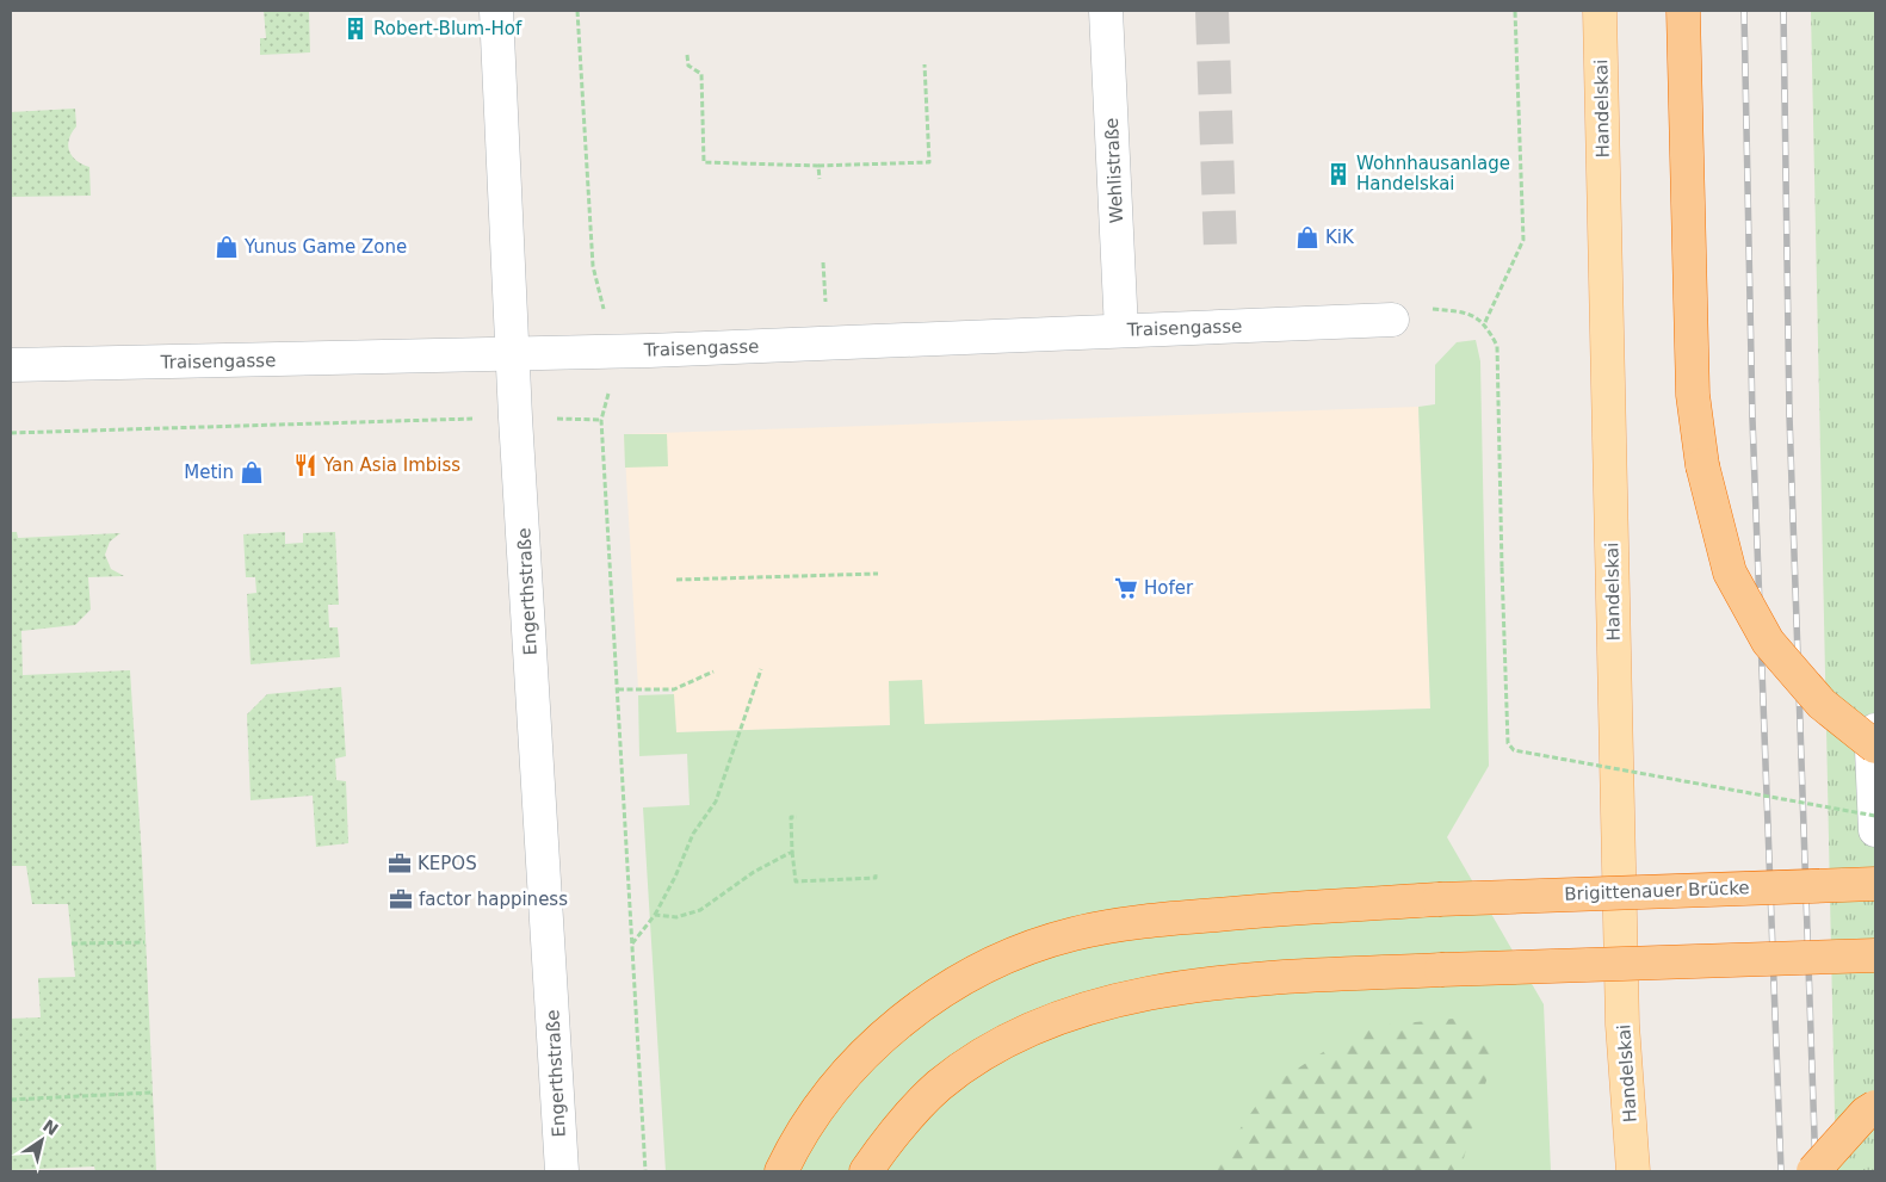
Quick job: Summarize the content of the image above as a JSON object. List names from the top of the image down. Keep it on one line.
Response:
{"streets":{"highway":["Brigittenauer Brücke"],"main road":["Handelskai"],"street":["Wehlistraße","Traisengasse","Engerthstraße"]},"crossings":[["Wehlistraße","Traisengasse"],["Traisengasse","Engerthstraße"]],"places":{"building":["Robert-Blum-Hof","Wohnhausanlage Handelskai"],"shop":["KiK","Yunus Game Zone","Metin"],"restaurant":["Yan Asia Imbiss"],"supermarket":["Hofer"],"office":["KEPOS","factor happiness"]},"north":"top right"}
